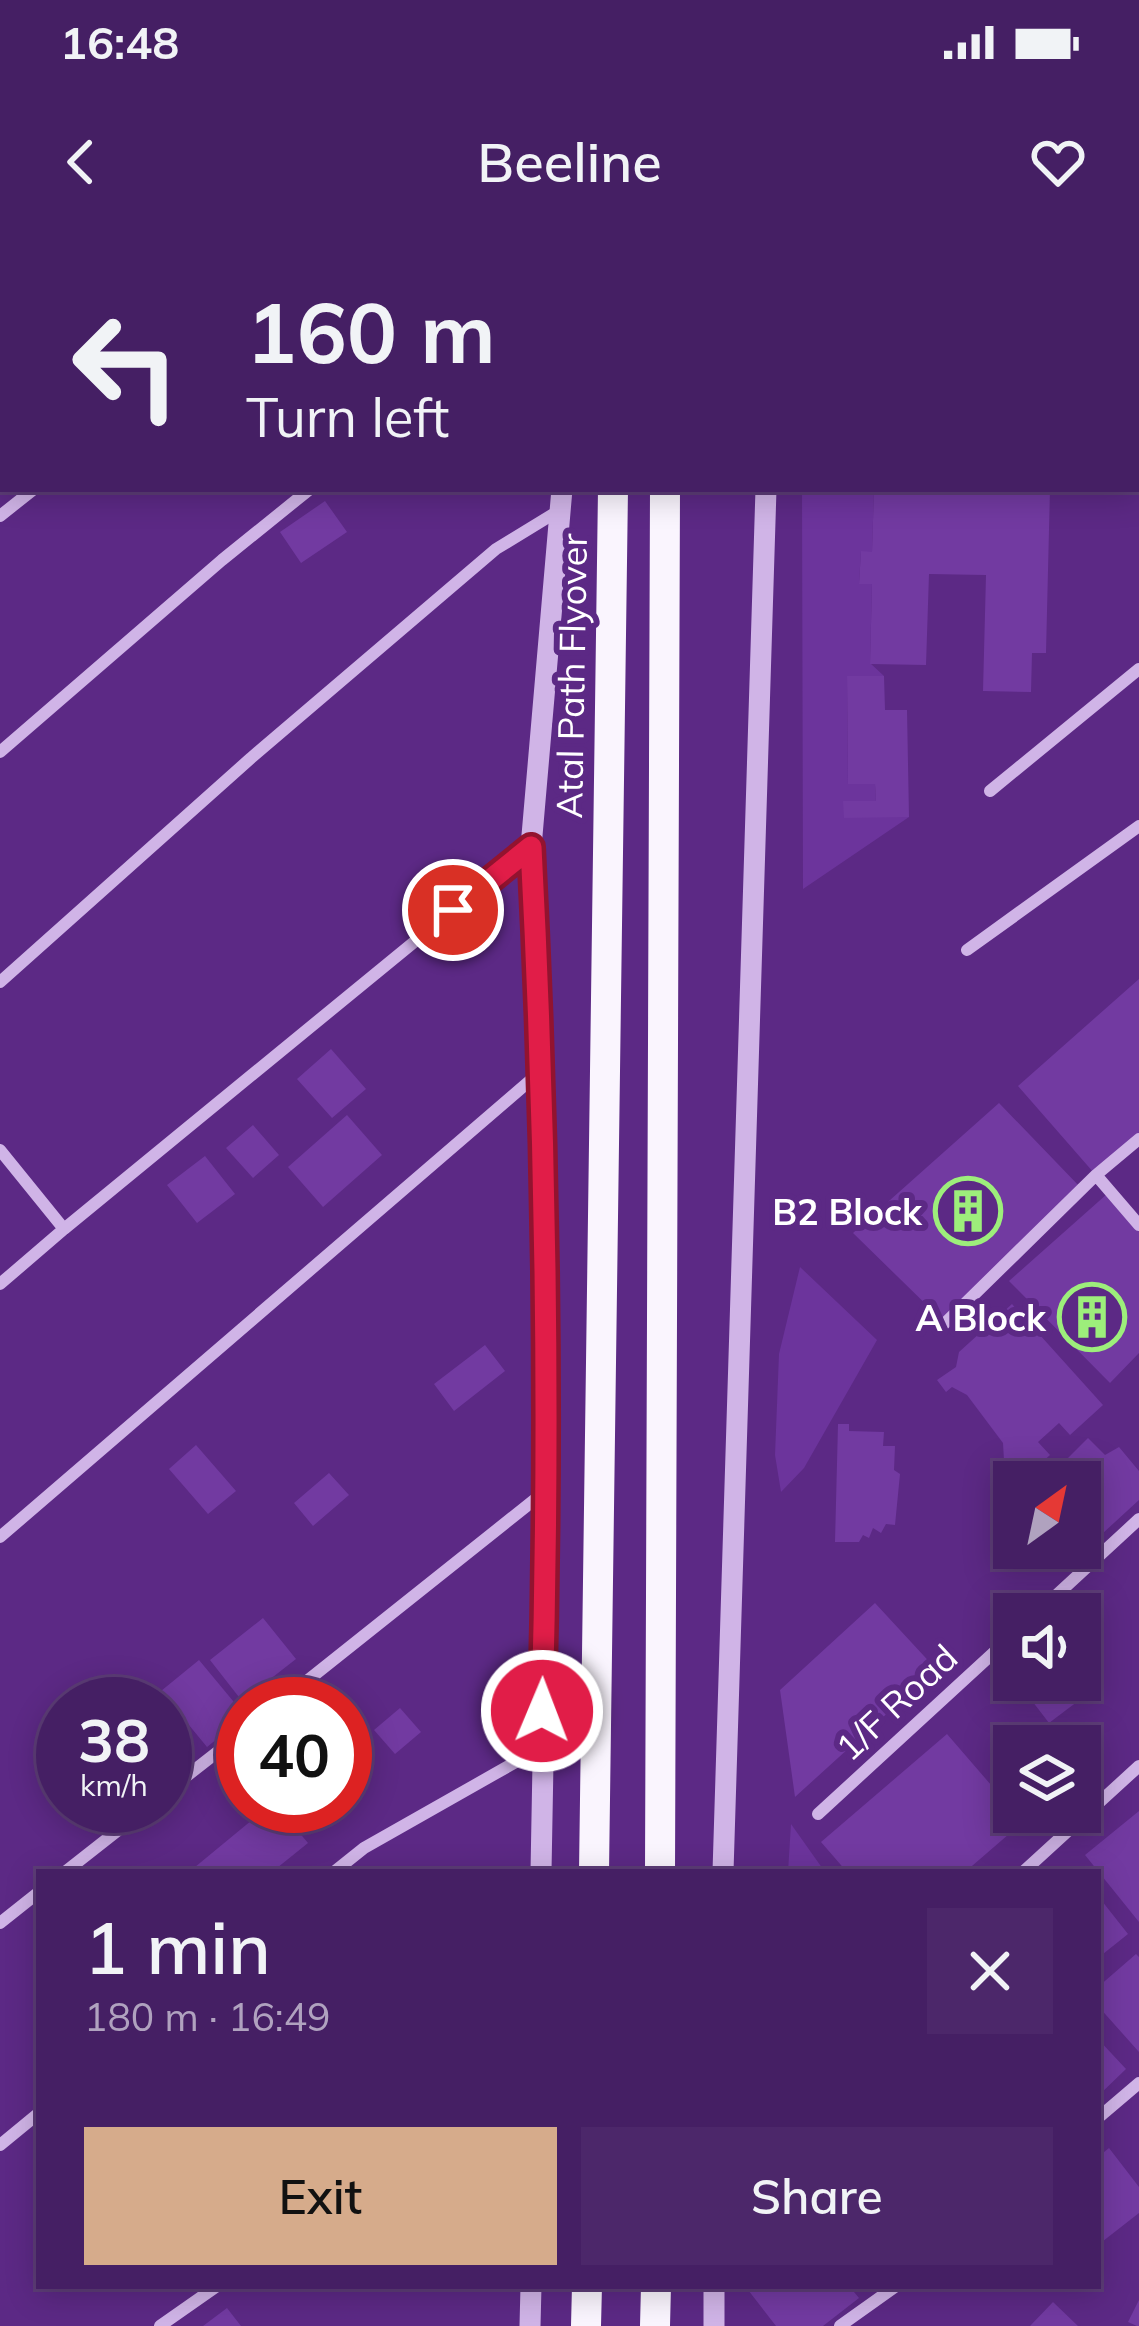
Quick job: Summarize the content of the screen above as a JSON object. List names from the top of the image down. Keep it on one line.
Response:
{"streets":{"main road":["Atal Path Flyover"],"street":["1/F Road"]},"places":{"building":["B2 Block","A Block"]},"north":"top right","page":{"status":"16:48","header":"Beeline","turn":["160 m","Turn left"],"speed":"38 km/h","limit":"40","heading":["1 min","180 m · 16:49"],"buttons":["Exit","Share"]}}
